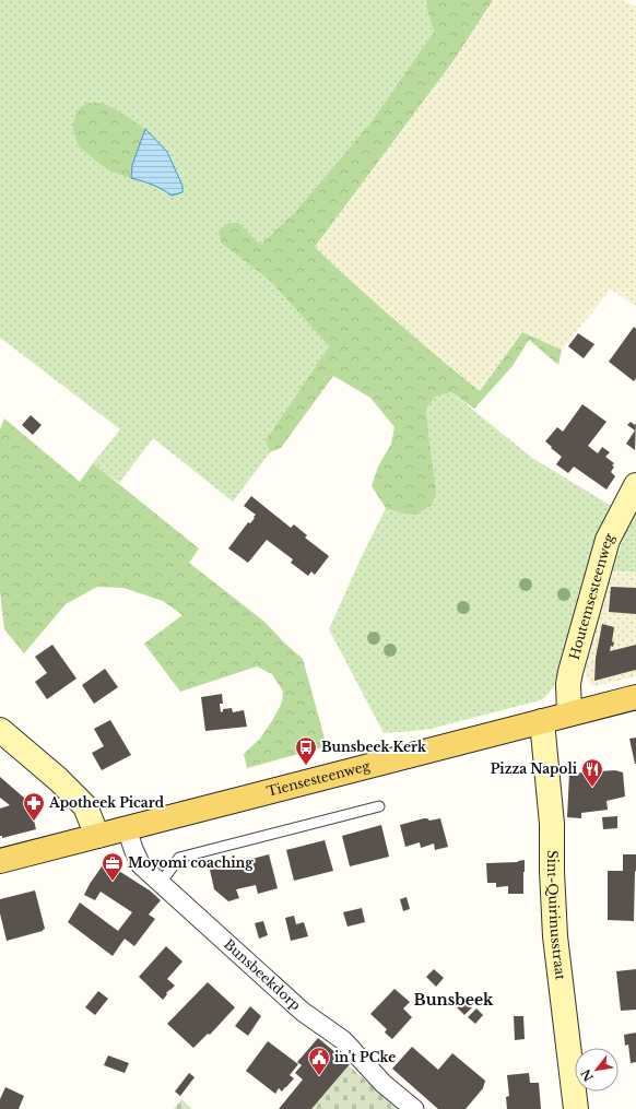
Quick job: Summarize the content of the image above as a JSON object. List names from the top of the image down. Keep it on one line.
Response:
{"streets":{"main road":["Tiensesteenweg"],"street":["Houtemsesteenweg","Sint-Quirinusstraat","Bunsbeekdorp"]},"crossings":[["Houtemsesteenweg","Tiensesteenweg"],["Tiensesteenweg","Sint-Quirinusstraat"],["Tiensesteenweg","Bunsbeekdorp"]],"districts":["Bunsbeek"],"places":{"bus stop":["Bunsbeek Kerk"],"restaurant":["Pizza Napoli"],"pharmacy":["Apotheek Picard"],"office":["Moyomi coaching"],"public building":["in't PCke"]},"north":"bottom left"}
